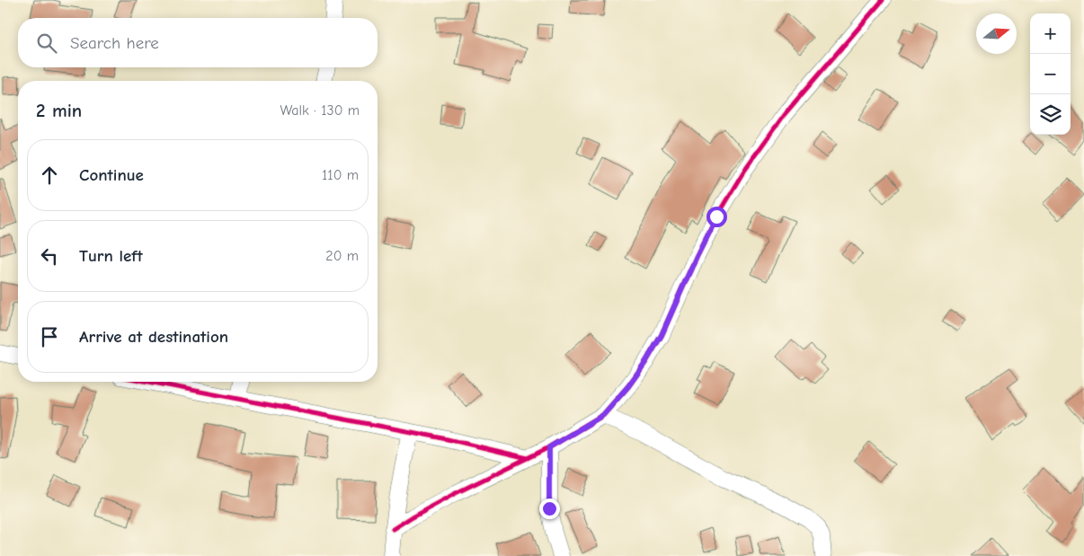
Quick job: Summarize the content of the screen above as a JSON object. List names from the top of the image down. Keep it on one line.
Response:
{"north":"right","page":{"map_buttons":["+","−"],"search":"Search here","heading":["2 min","Walk · 130 m"],"list":[["Continue","110 m"],["Turn left","20 m"],"Arrive at destination"]}}
